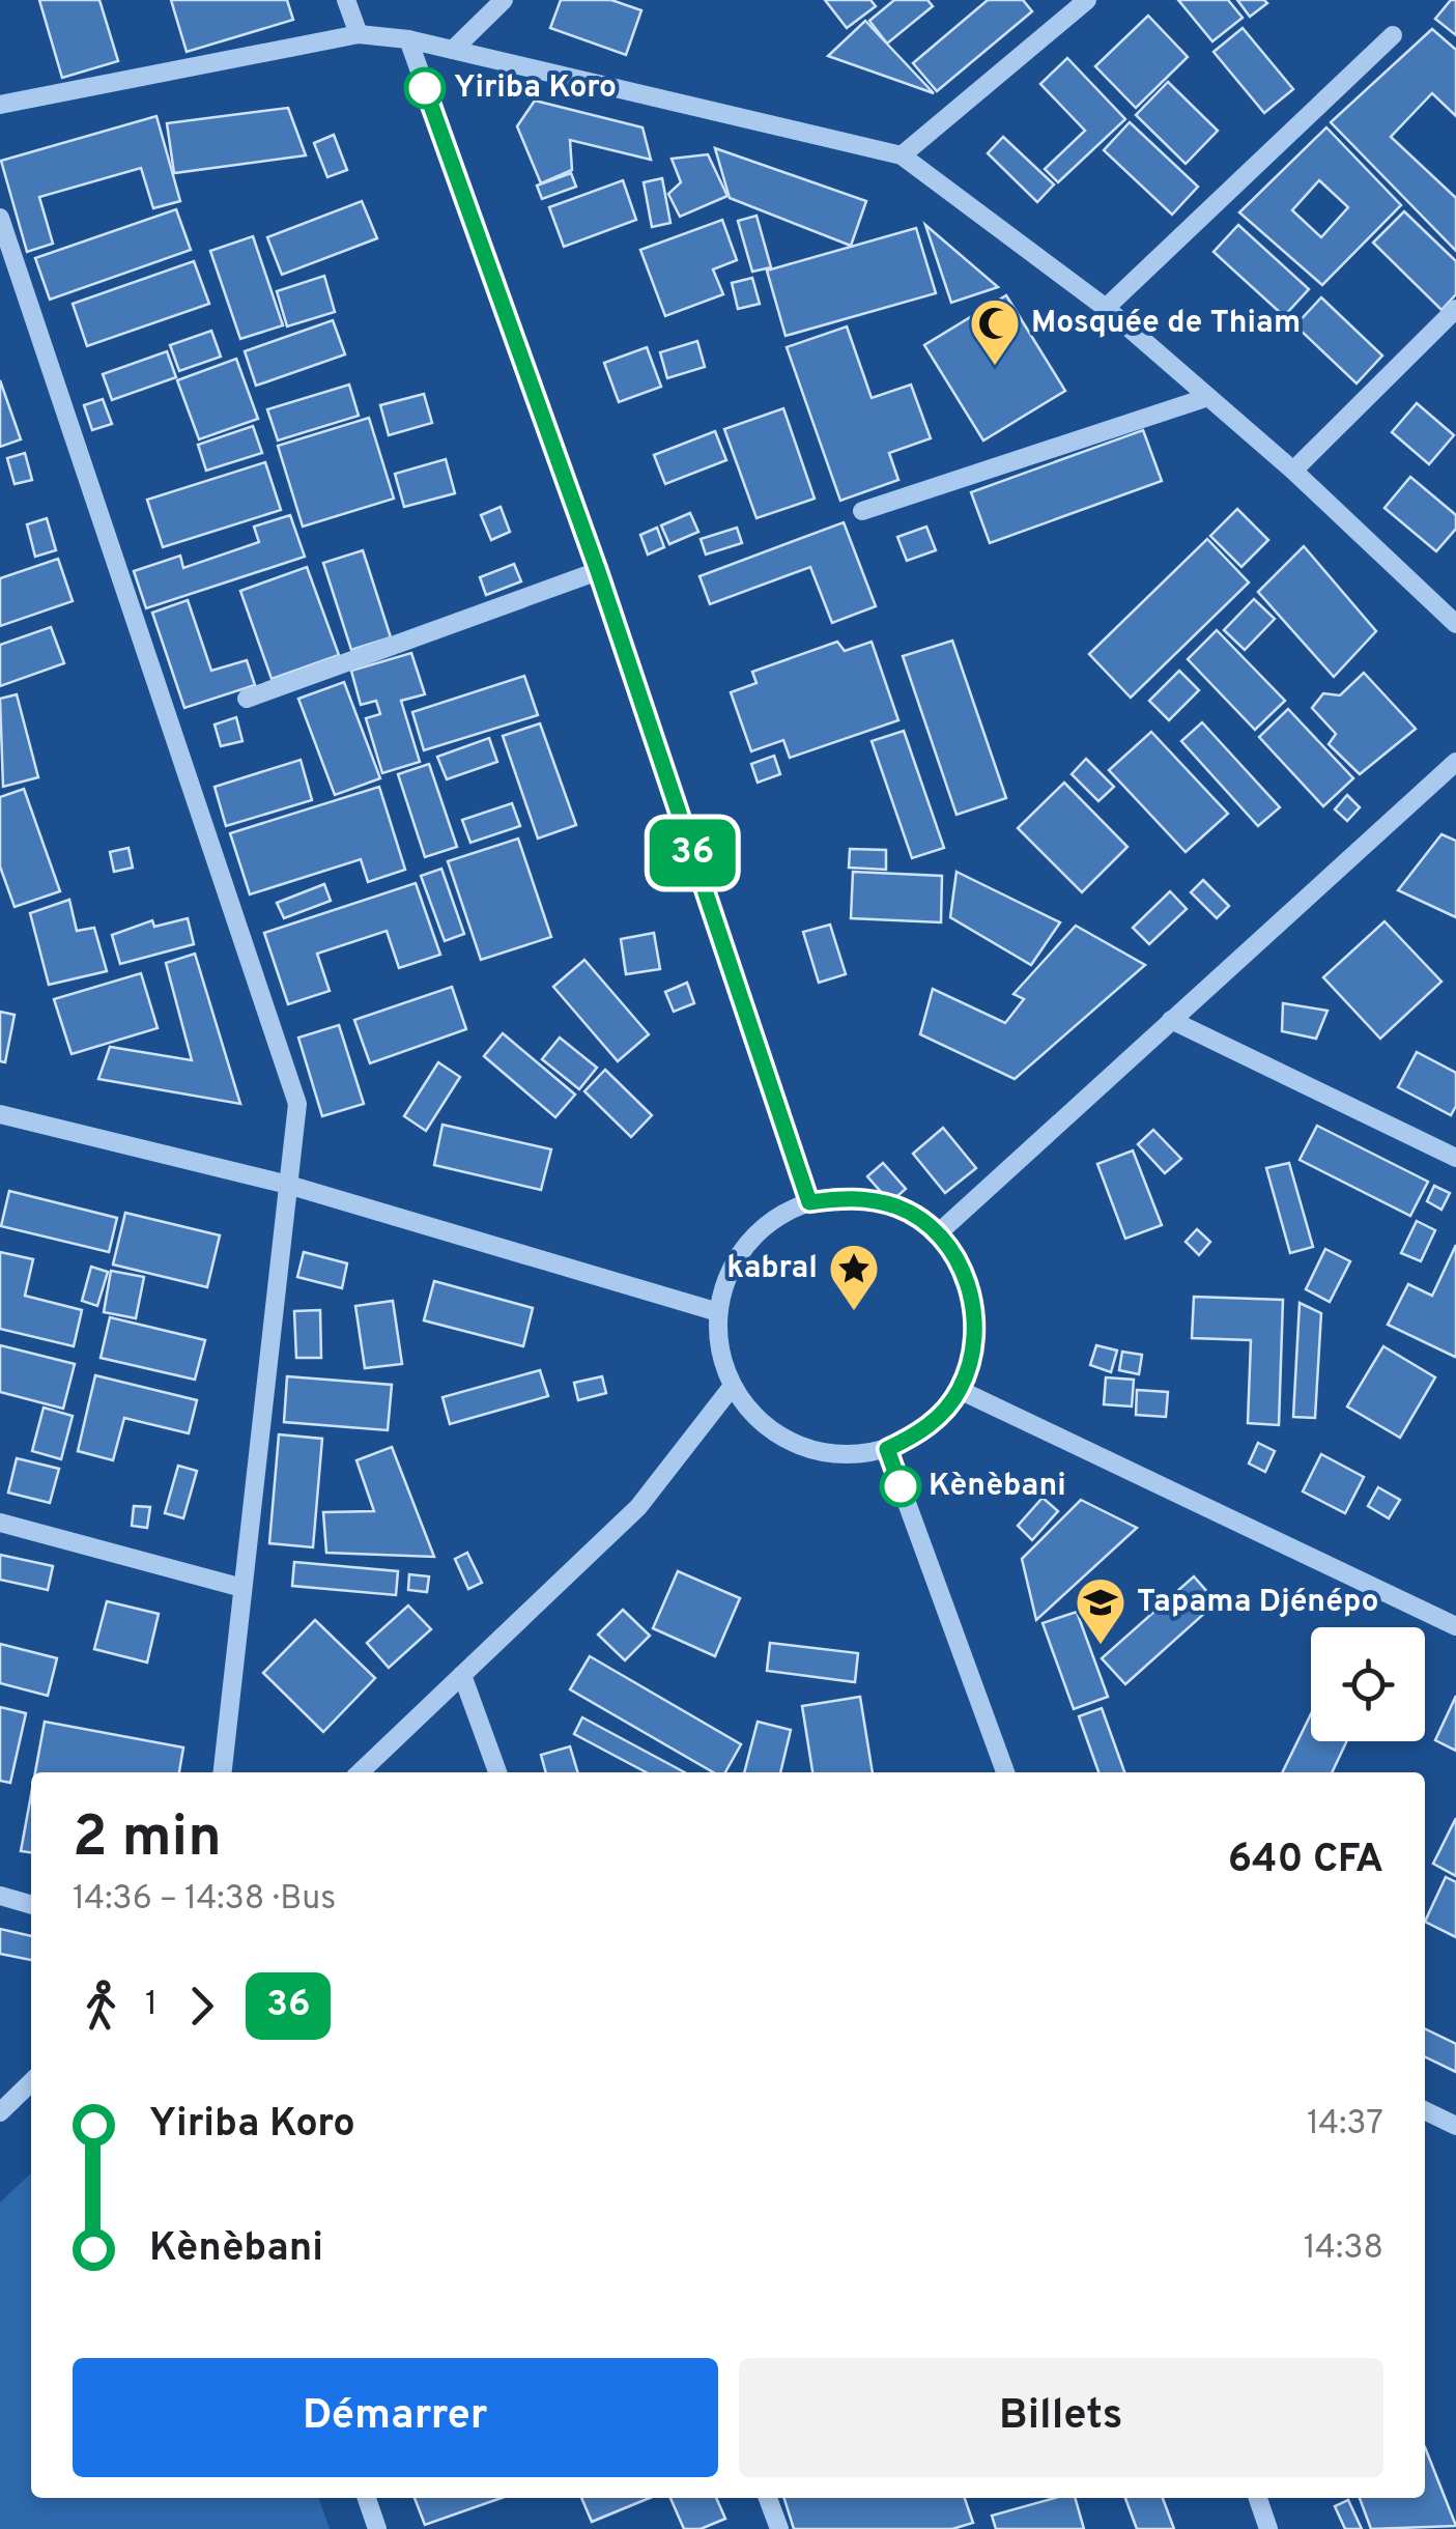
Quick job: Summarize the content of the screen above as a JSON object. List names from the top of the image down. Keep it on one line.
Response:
{"places":{"other":["Yiriba Koro","Kènèbani"],"mosque":["Mosquée de Thiam"],"place":["kabral"],"school or university":["Tapama Djénépo"]},"lines":["bus line 36"],"page":{"on_map":"36","heading":["2 min","14:36 – 14:38 · Bus","640 CFA"],"legs":["1","36"],"list":[{"name":"Yiriba Koro","value":"14:37"},{"name":"Kènèbani","value":"14:38"}],"buttons":["Démarrer","Billets"]}}
